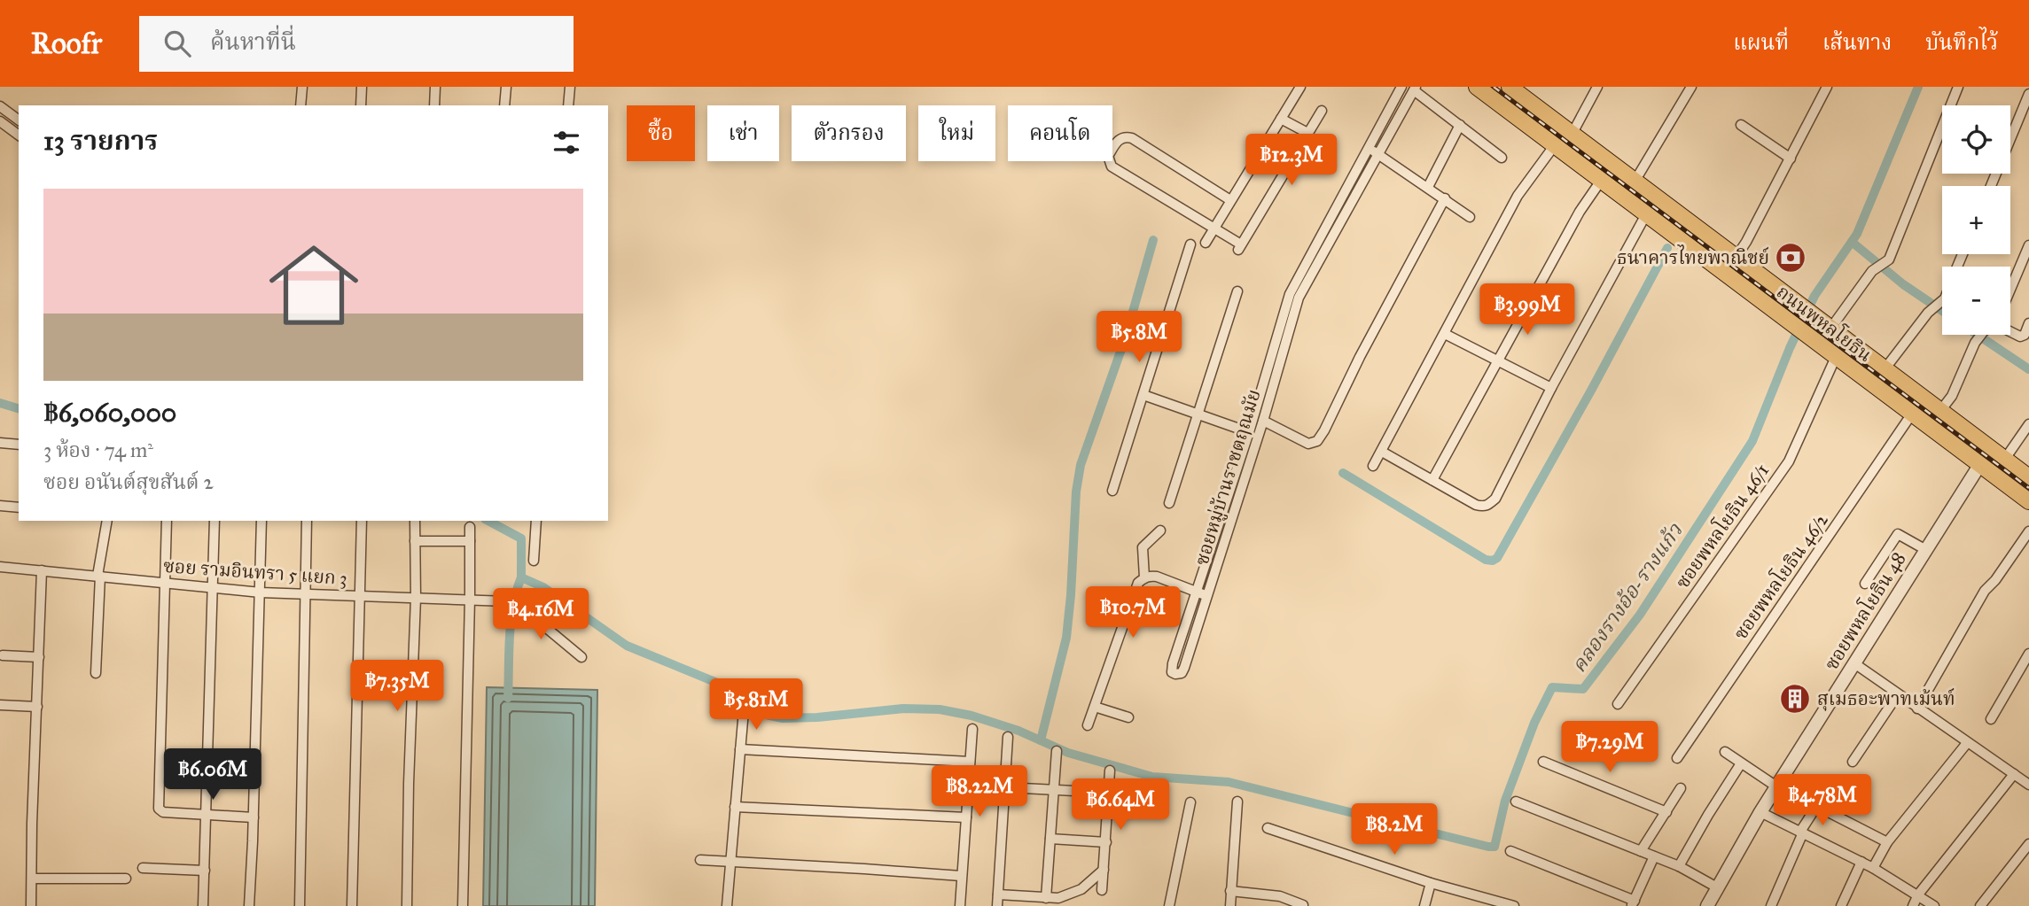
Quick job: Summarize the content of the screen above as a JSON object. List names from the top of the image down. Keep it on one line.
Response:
{"streets":{"main road":["ถนนพหลโยธิน"],"street":["ซอยหมู่บ้านราชตฤณมัย","ซอยพหลโยธิน 46/1","ซอย รามอินทรา 5 แยก 3","ซอยพหลโยธิน 46/2","ซอยพหลโยธิน 48"]},"crossings":[["ถนนพหลโยธิน","ซอยพหลโยธิน 46/1"],["ถนนพหลโยธิน","ซอยพหลโยธิน 46/2"],["ถนนพหลโยธิน","ซอยพหลโยธิน 48"]],"water":["คลองรางอ้อ-รางแก้ว"],"places":{"bank":["ธนาคารไทยพาณิชย์"],"building":["สุเมธอะพาทเม้นท์"]},"page":{"header":"Roofr","search":"ค้นหาที่นี่","nav":["แผนที่","เส้นทาง","บันทึกไว้"],"map_buttons":["+","−"],"chip":["ซื้อ","เช่า","ตัวกรอง","ใหม่","คอนโด"],"heading":"13 รายการ","price":["฿12.3M","฿3.99M","฿5.8M","฿10.7M","฿4.16M","฿7.35M","฿5.81M","฿7.29M","฿6.06M","฿8.22M","฿4.78M","฿6.64M","฿8.2M"],"list":[{"name":"฿6,060,000","note":"3 ห้อง · 74 m² · ซอย อนันต์สุขสันต์ 2"}]}}
